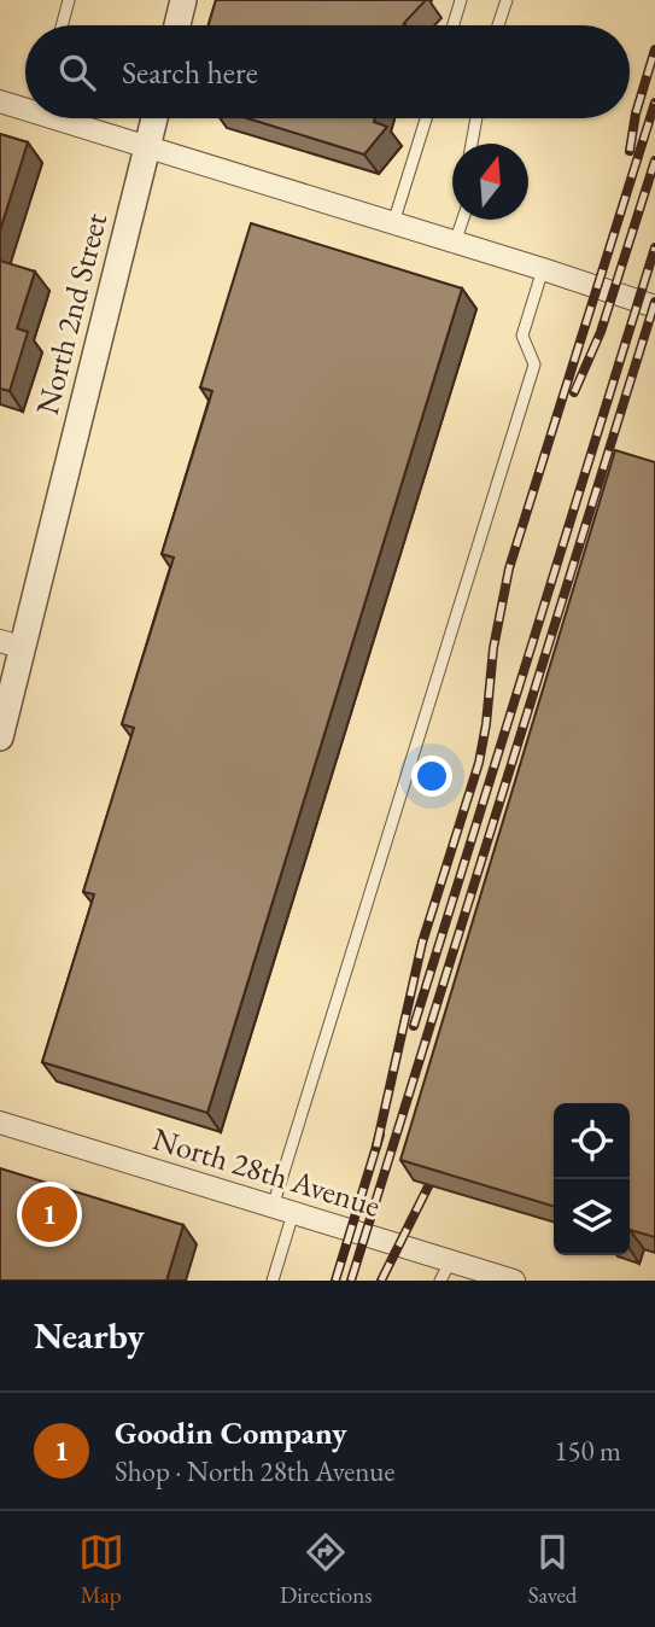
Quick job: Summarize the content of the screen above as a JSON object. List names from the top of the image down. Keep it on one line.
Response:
{"streets":{"street":["North 2nd Street","North 28th Avenue"]},"north":"top","page":{"search":"Search here","pins":"1","heading":"Nearby","list":[{"mark":"1","name":"Goodin Company","note":"Shop · North 28th Avenue","value":"150 m"}],"nav":["Map","Directions","Saved"]}}
